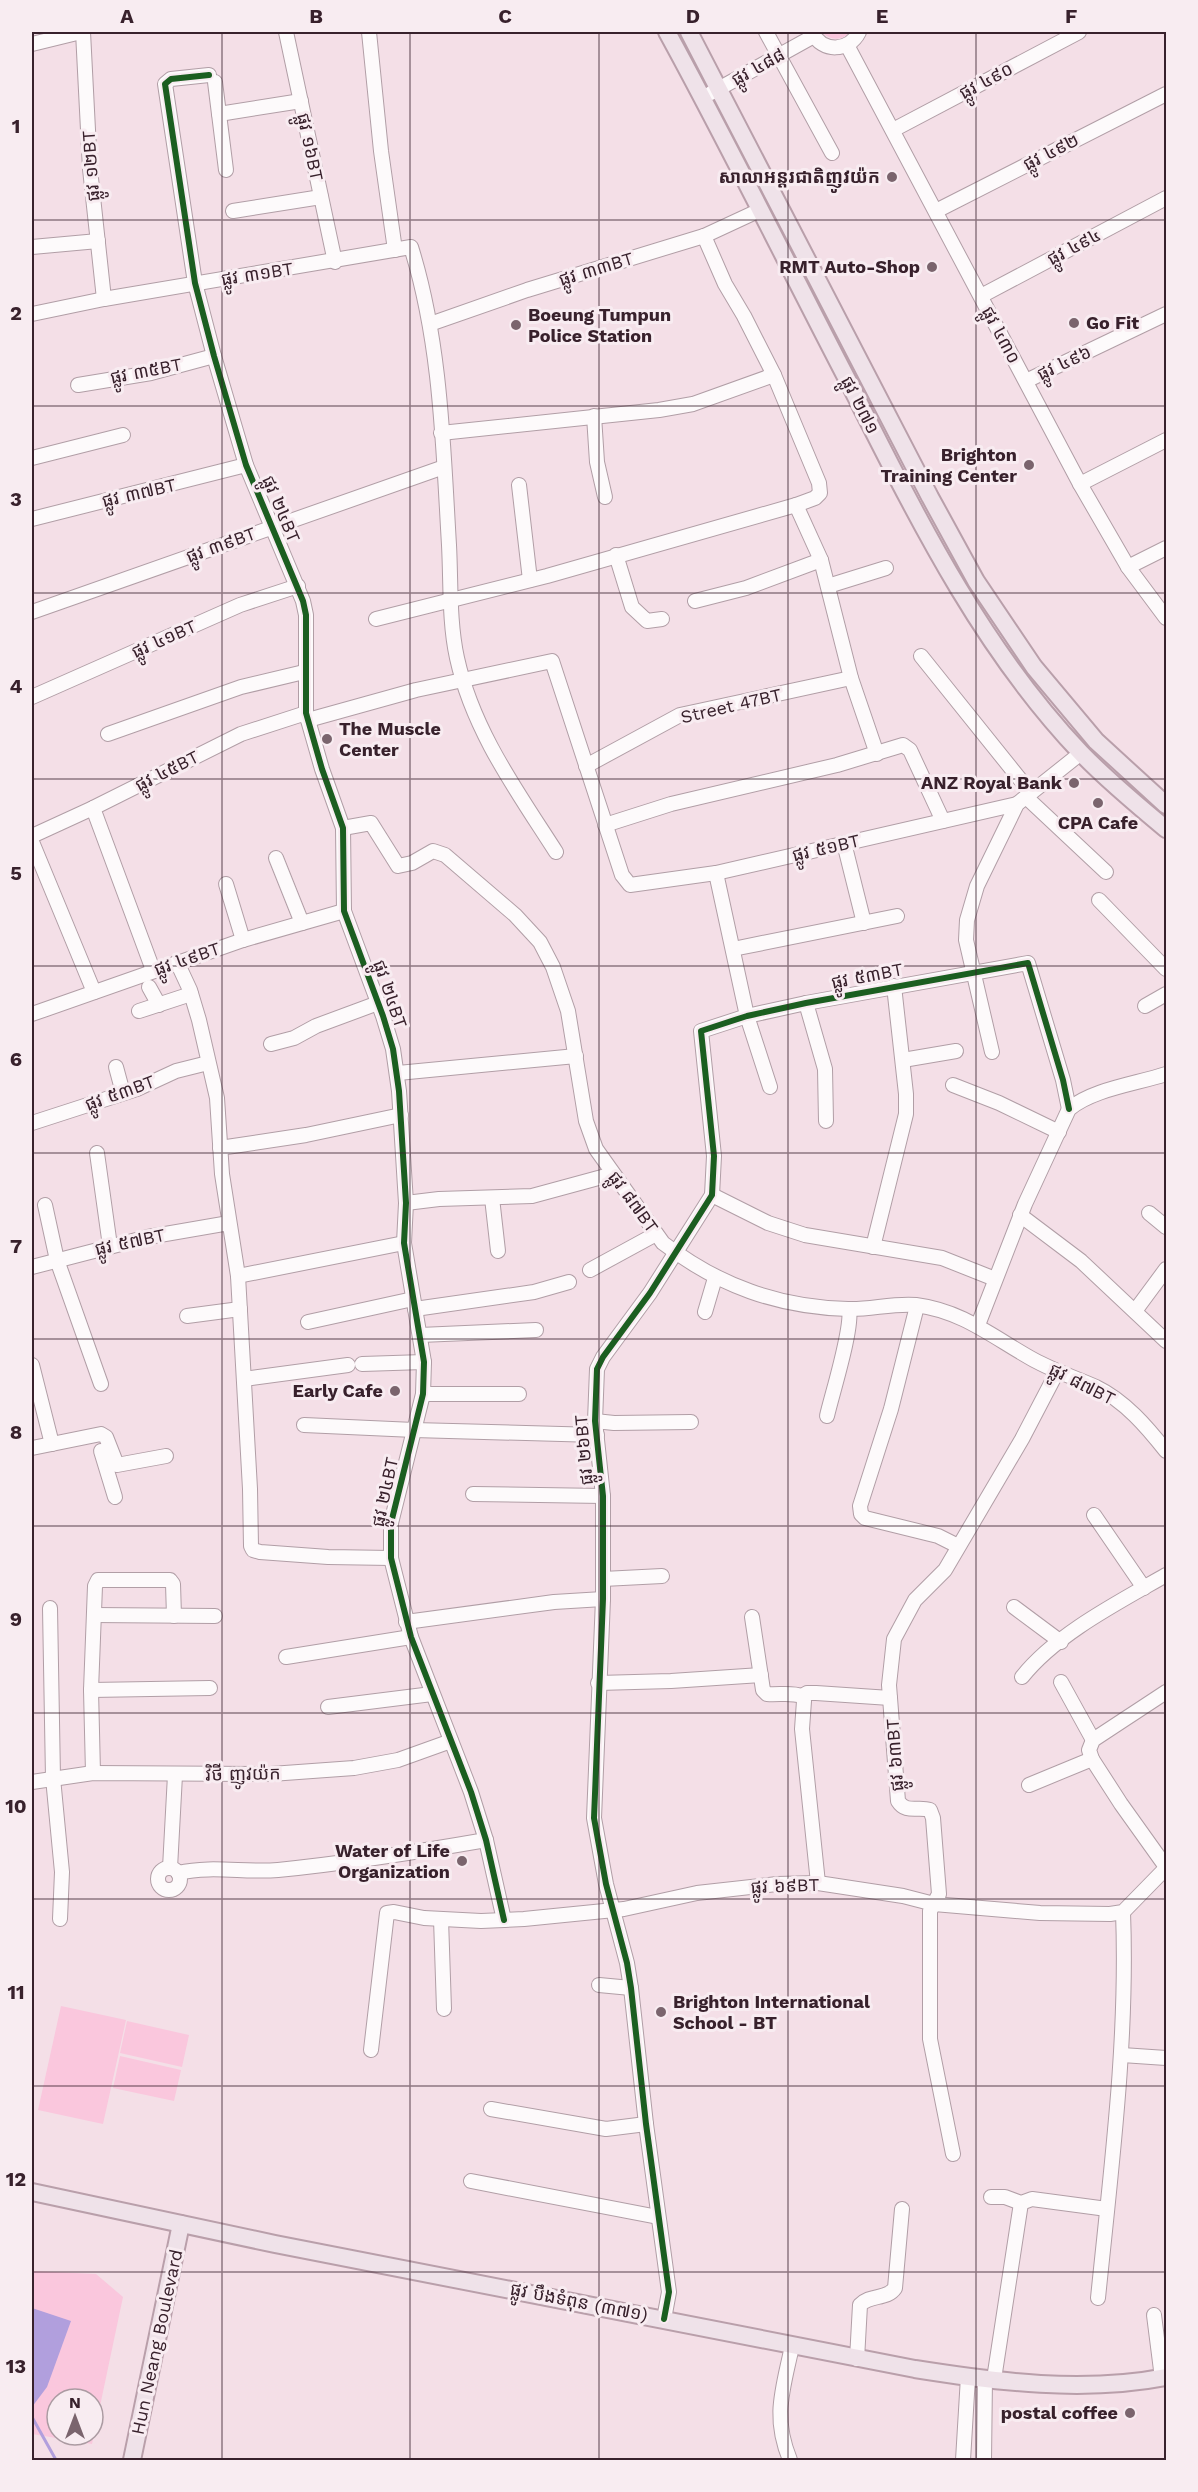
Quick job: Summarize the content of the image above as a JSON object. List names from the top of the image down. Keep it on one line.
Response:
{"streets":{"main road":["ផ្លូវ ២៧១","ផ្លូវ បឹងទំពុន (៣៧១)","Hun Neang Boulevard"],"street":["ផ្លូវ ៤៨៨","ផ្លូវ ៤៩០","ផ្លូវ ១៦BT","ផ្លូវ ៤៩២","ផ្លូវ ១២BT","ផ្លូវ ៤៩៤","ផ្លូវ ៣៣BT","ផ្លូវ ៣១BT","ផ្លូវ ៤៣០","ផ្លូវ ៤៩៦","ផ្លូវ ៣៥BT","ផ្លូវ ៣៧BT","ផ្លូវ ២៤BT","ផ្លូវ ៣៩BT","ផ្លូវ ៤១BT","Street 47BT","ផ្លូវ ៤៥BT","ផ្លូវ ៥១BT","ផ្លូវ ៤៩BT","ផ្លូវ ៥៣BT","ផ្លូវ ៨៧BT","ផ្លូវ ៥៧BT","ផ្លូវ ២៦BT","ផ្លូវ ៦៣BT","វិថី ញូវយ៉ក","ផ្លូវ ៦៩BT"]},"crossings":[["ផ្លូវ ៤៨៨","ផ្លូវ ២៧១"],["ផ្លូវ ៤៩០","ផ្លូវ ៤៣០"],["ផ្លូវ ១៦BT","ផ្លូវ ៣១BT"],["ផ្លូវ ៤៩២","ផ្លូវ ៤៣០"],["ផ្លូវ ១២BT","ផ្លូវ ៣១BT"],["ផ្លូវ ៤៩៤","ផ្លូវ ៤៣០"],["ផ្លូវ ៣៣BT","ផ្លូវ ៣១BT"],["ផ្លូវ ៣៣BT","ផ្លូវ ២៧១"],["ផ្លូវ ៣១BT","ផ្លូវ ២៤BT"],["ផ្លូវ ៤៣០","ផ្លូវ ៤៩៦"],["ផ្លូវ ៣៥BT","ផ្លូវ ២៤BT"],["ផ្លូវ ៣៧BT","ផ្លូវ ២៤BT"],["ផ្លូវ ២៤BT","ផ្លូវ ៣៩BT"],["ផ្លូវ ២៤BT","ផ្លូវ ៤១BT"],["ផ្លូវ ២៤BT","ផ្លូវ ៤៥BT"],["ផ្លូវ ២៤BT","ផ្លូវ ៤៩BT"],["ផ្លូវ ២៤BT","ផ្លូវ ៨៧BT"],["ផ្លូវ ២៤BT","វិថី ញូវយ៉ក"],["ផ្លូវ ២៤BT","ផ្លូវ ៦៩BT"],["Street 47BT","ផ្លូវ ៤៥BT"],["ផ្លូវ ៥៣BT","ផ្លូវ ២៦BT"],["ផ្លូវ ៨៧BT","ផ្លូវ ២៦BT"],["ផ្លូវ ៨៧BT","ផ្លូវ ៦៣BT"],["ផ្លូវ ២៦BT","ផ្លូវ ៦៩BT"],["ផ្លូវ ២៦BT","ផ្លូវ បឹងទំពុន (៣៧១)"],["ផ្លូវ ៦៣BT","ផ្លូវ ៦៩BT"],["ផ្លូវ បឹងទំពុន (៣៧១)","Hun Neang Boulevard"]],"places":["សាលាអន្តរជាតិញូវយ៉ក","RMT Auto-Shop","Go Fit","Boeung Tumpun Police Station","Brighton Training Center","The Muscle Center","ANZ Royal Bank","CPA Cafe","Early Cafe","Water of Life Organization","Brighton International School - BT","postal coffee"],"north":"top","grid":{"columns":["A","B","C","D","E","F"],"rows":["1","2","3","4","5","6","7","8","9","10","11","12","13"]}}
